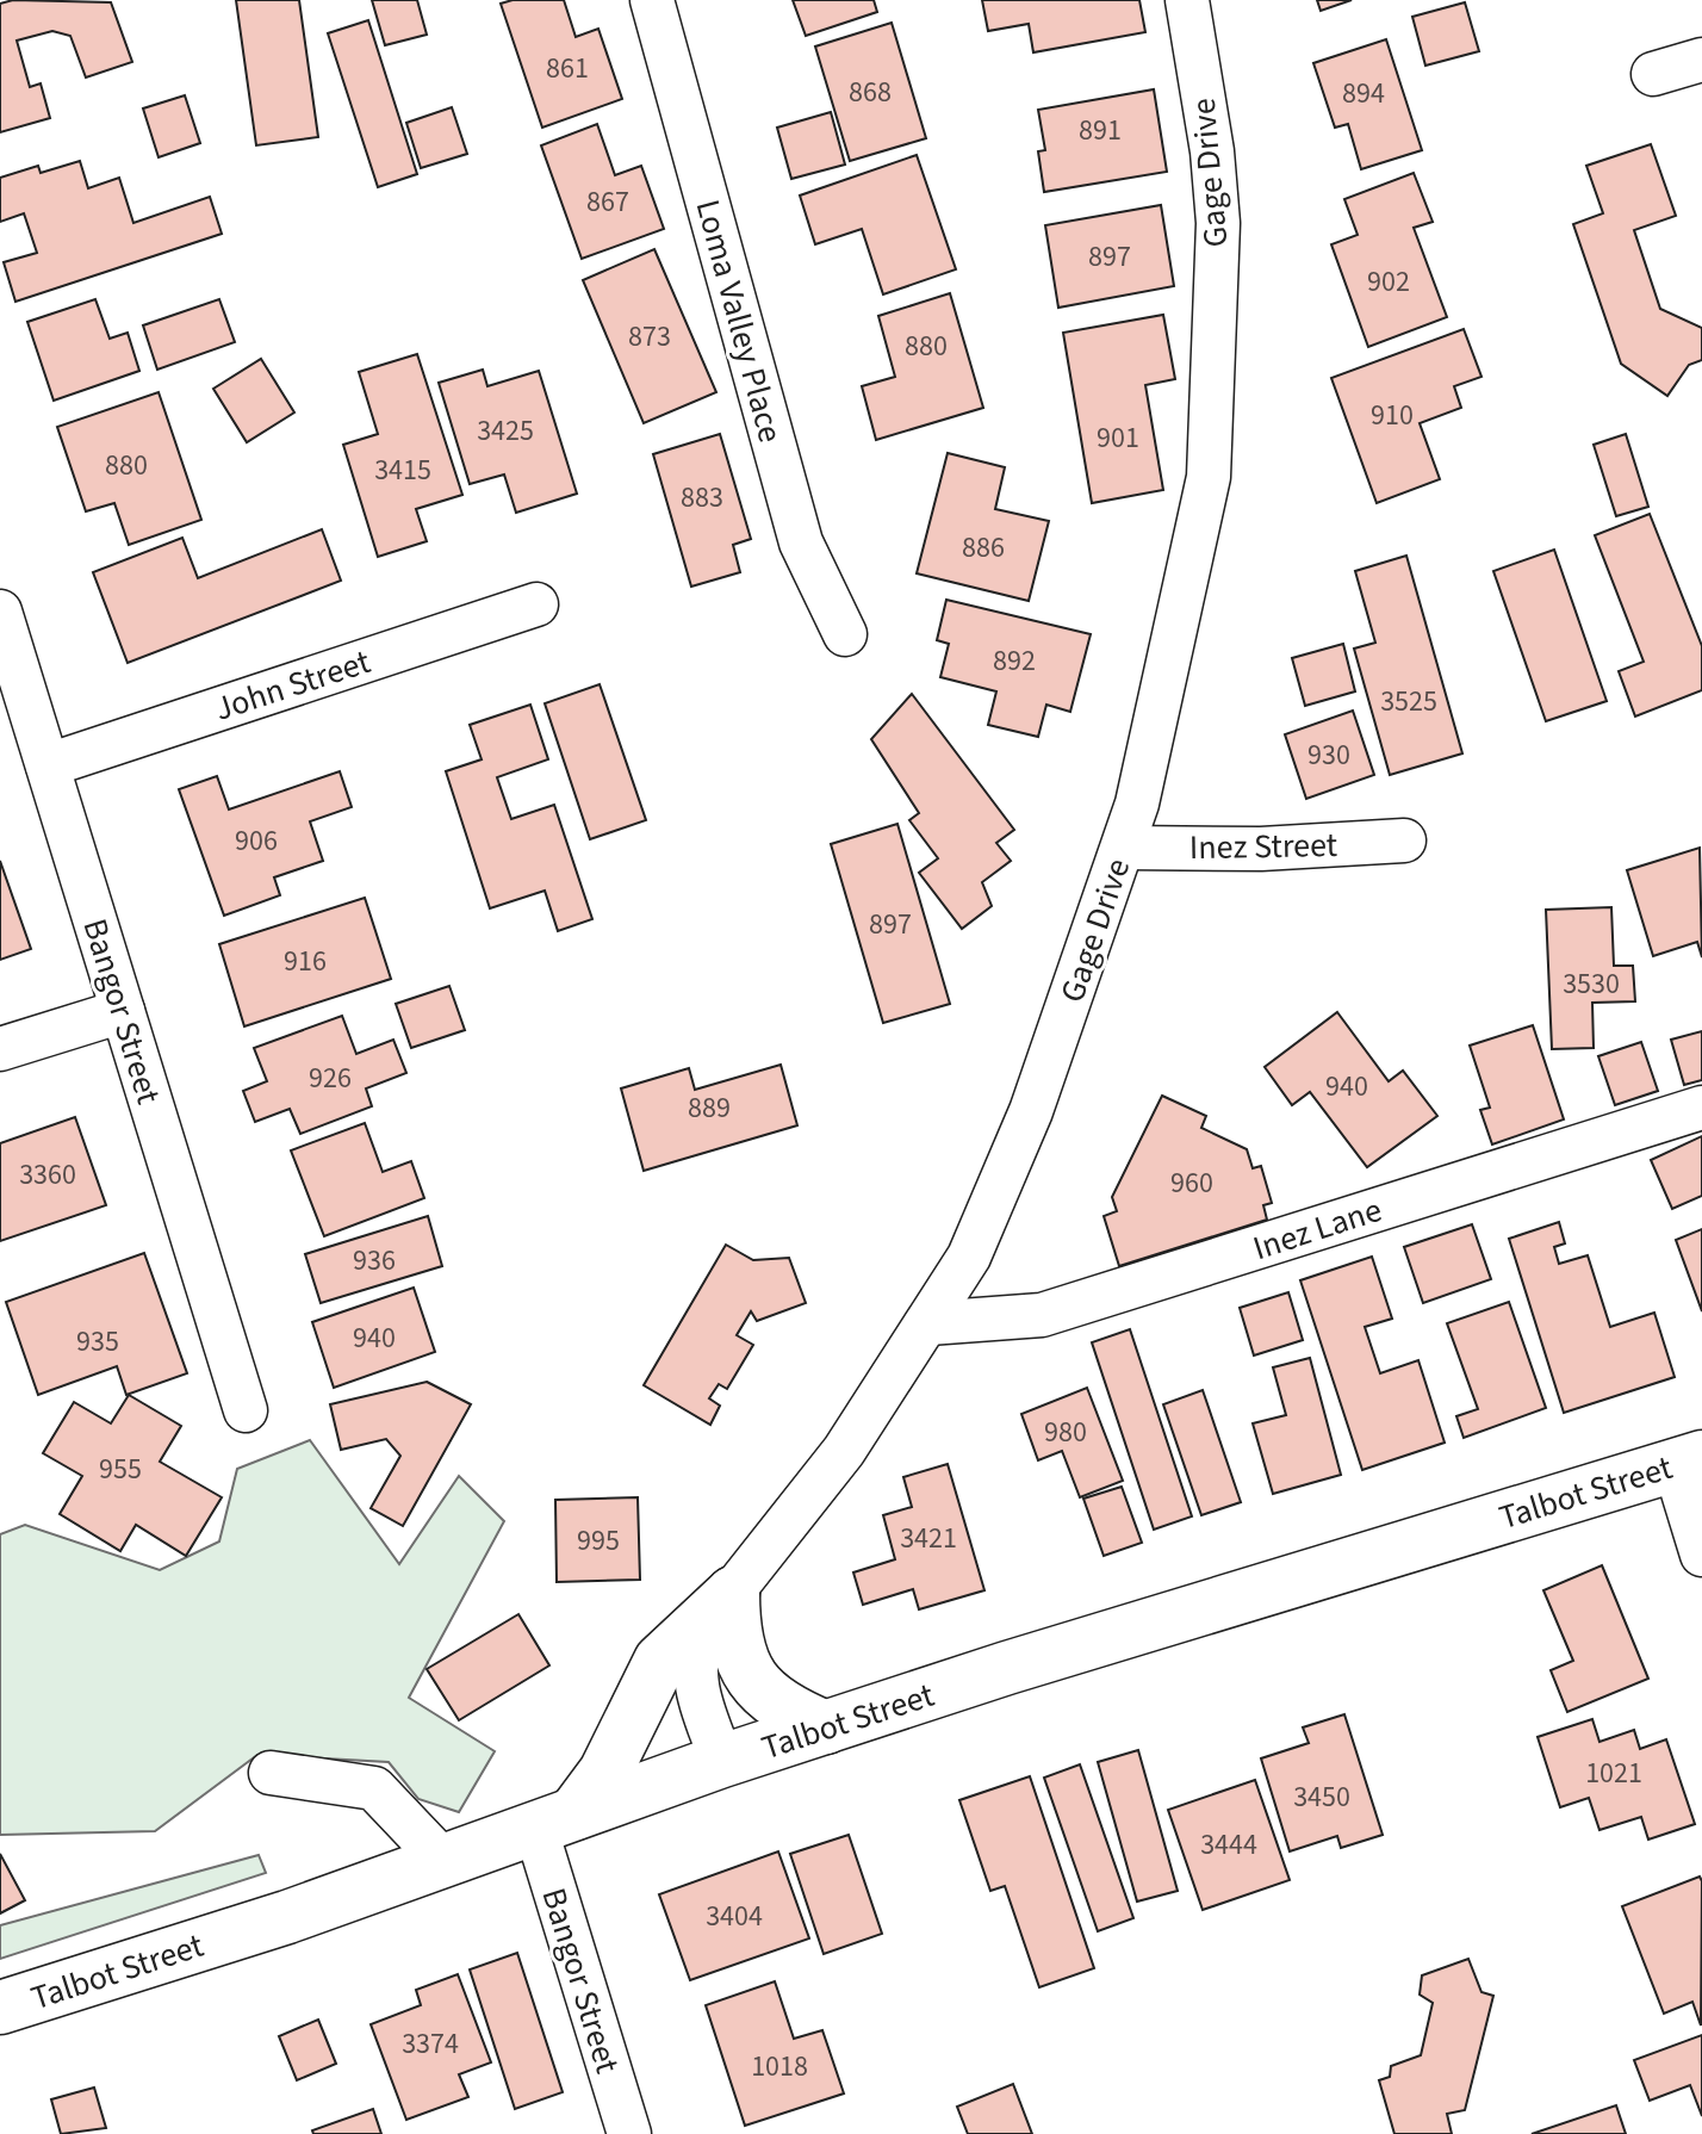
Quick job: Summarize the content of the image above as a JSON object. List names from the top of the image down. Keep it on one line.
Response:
{"streets":{"main road":["Talbot Street"],"street":["Gage Drive","Loma Valley Place","John Street","Inez Street","Bangor Street","Inez Lane"]},"crossings":[["Gage Drive","Inez Street"],["Gage Drive","Inez Lane"],["Gage Drive","Talbot Street"],["John Street","Bangor Street"],["Bangor Street","Talbot Street"]],"house_numbers":["861","868","894","891","867","897","902","873","880","910","3425","901","880","3415","883","886","892","3525","930","906","897","916","3530","926","940","889","3360","960","936","940","935","980","955","3421","995","1021","3450","3444","3404","3374","1018"]}
